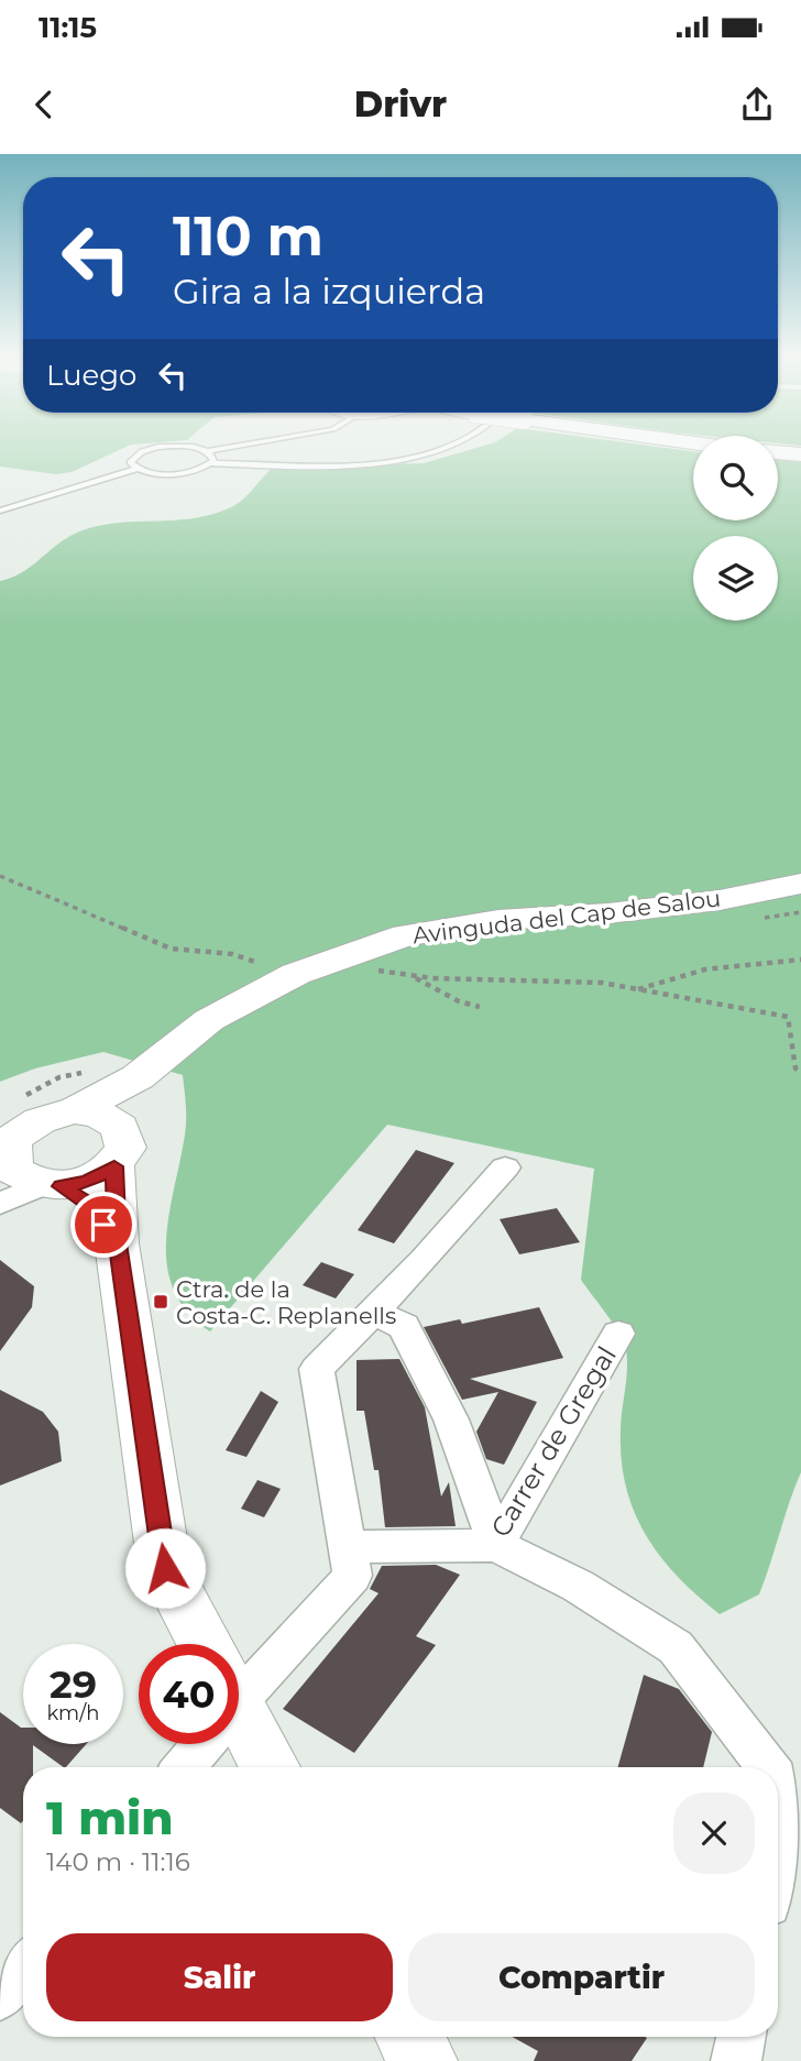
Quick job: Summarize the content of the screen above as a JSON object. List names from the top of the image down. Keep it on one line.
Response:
{"streets":{"street":["Avinguda del Cap de Salou","Carrer de Gregal"]},"places":{"transit":["Ctra. de la Costa-C. Replanells"]},"page":{"status":"11:15","header":"Drivr","turn":["110 m","Gira a la izquierda"],"then":"Luego","speed":"29 km/h","limit":"40","heading":["1 min","140 m · 11:16"],"buttons":["Salir","Compartir"]}}
